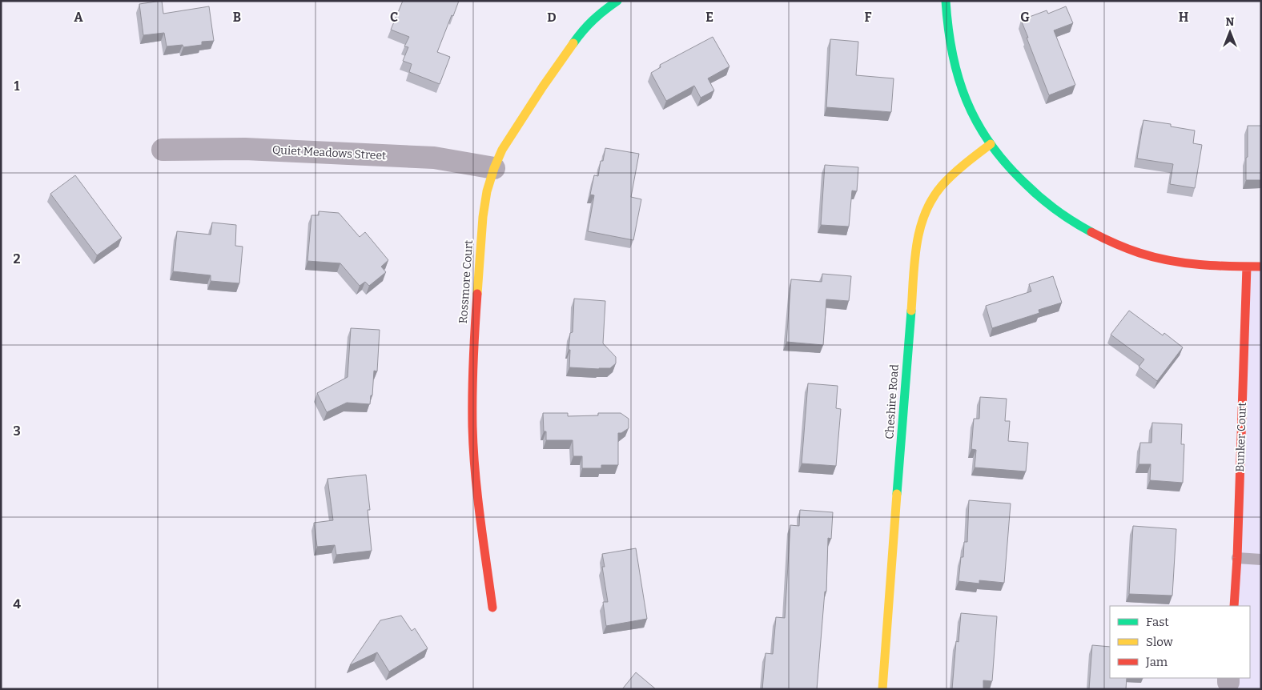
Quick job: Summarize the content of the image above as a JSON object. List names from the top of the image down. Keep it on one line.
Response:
{"streets":{"street":["Quiet Meadows Street","Rossmore Court","Cheshire Road","Bunker Court"]},"crossings":[["Quiet Meadows Street","Rossmore Court"]],"legend":["Fast","Slow","Jam"],"north":"top","grid":{"columns":["A","B","C","D","E","F","G","H"],"rows":["1","2","3","4"]}}
